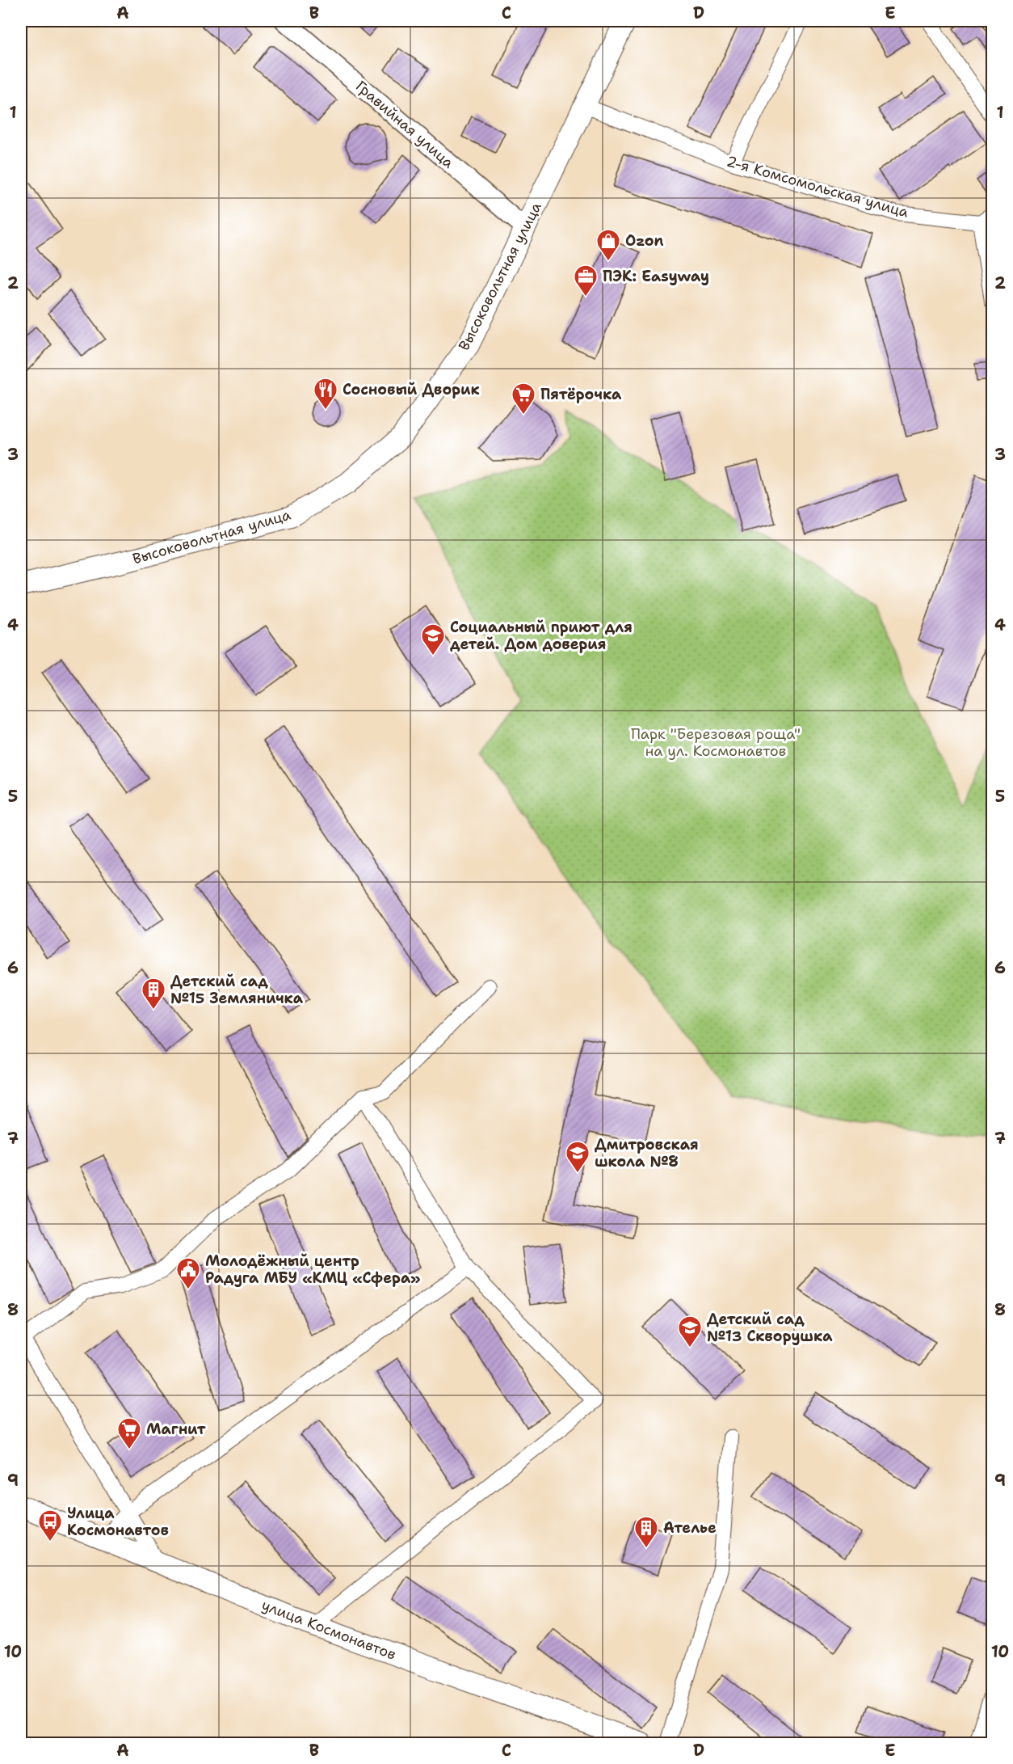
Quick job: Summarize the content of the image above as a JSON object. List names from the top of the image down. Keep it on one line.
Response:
{"streets":{"main road":["Высоковольтная улица","улица Космонавтов"],"street":["Гравийная улица","2-я Комсомольская улица"]},"crossings":[["Гравийная улица","Высоковольтная улица"],["2-я Комсомольская улица","Высоковольтная улица"]],"parks":["Парк \"Березовая роща\" на ул. Космонавтов"],"places":{"shop":["Ozon"],"office":["ПЭК: Easyway"],"restaurant":["Сосновый Дворик"],"supermarket":["Пятёрочка","Магнит"],"school or university":["Социальный приют для детей. Дом доверия","Дмитровская школа №8","Детский сад №13 Скворушка"],"building":["Детский сад №15 Земляничка","Ателье"],"public building":["Молодёжный центр Радуга МБУ «КМЦ «Сфера»"],"bus stop":["Улица Космонавтов"]},"grid":{"columns":["A","B","C","D","E"],"rows":["1","2","3","4","5","6","7","8","9","10"]}}
